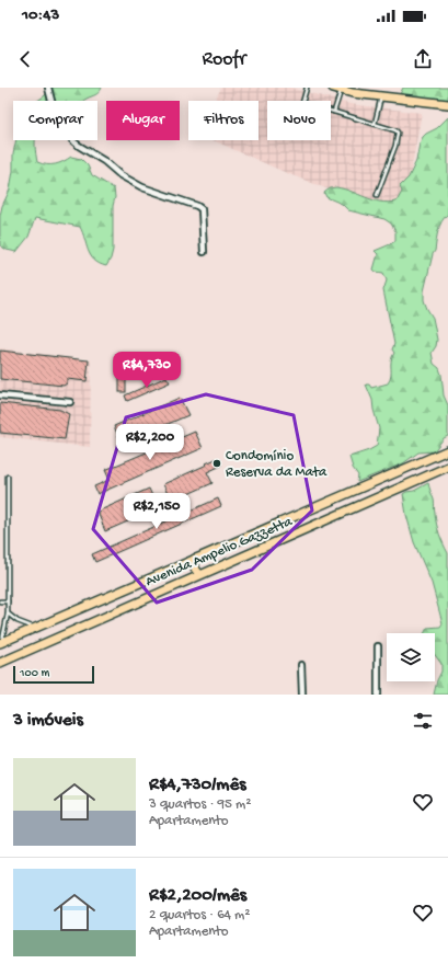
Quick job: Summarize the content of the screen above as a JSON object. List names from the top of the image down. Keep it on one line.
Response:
{"streets":{"main road":["Avenida Ampelio Gazzetta"]},"places":["Condomínio Reserva da Mata"],"scale_bar":"100 m","page":{"status":"10:43","header":"Roofr","chip":["Comprar","Alugar","Filtros","Novo"],"price":["R$4,730","R$2,200","R$2,150"],"scale":"100 m","heading":"3 imóveis","list":[{"name":"R$4,730/mês","note":"3 quartos · 95 m² · Apartamento"},{"name":"R$2,200/mês","note":"2 quartos · 64 m² · Apartamento"}]}}
